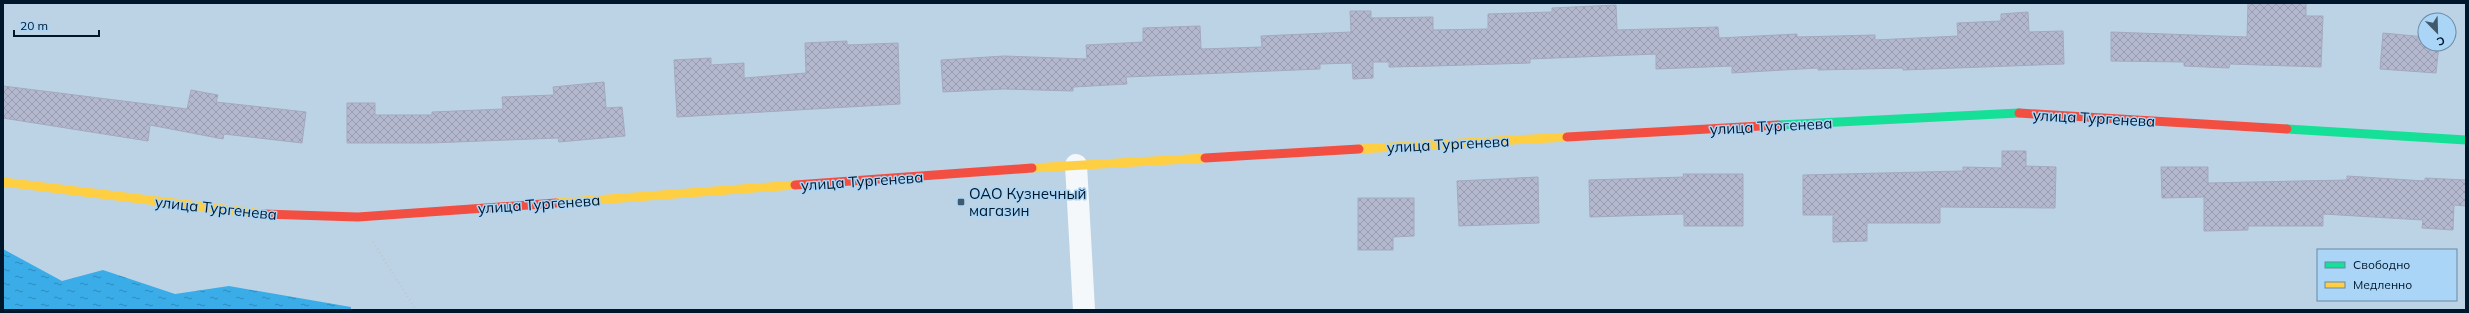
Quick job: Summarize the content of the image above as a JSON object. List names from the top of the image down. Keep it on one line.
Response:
{"streets":{"street":["улица Тургенева"]},"places":{"transit":["ОАО Кузнечный магазин"]},"legend":["Свободно","Медленно"],"scale_bar":"20 m","north":"bottom right"}
